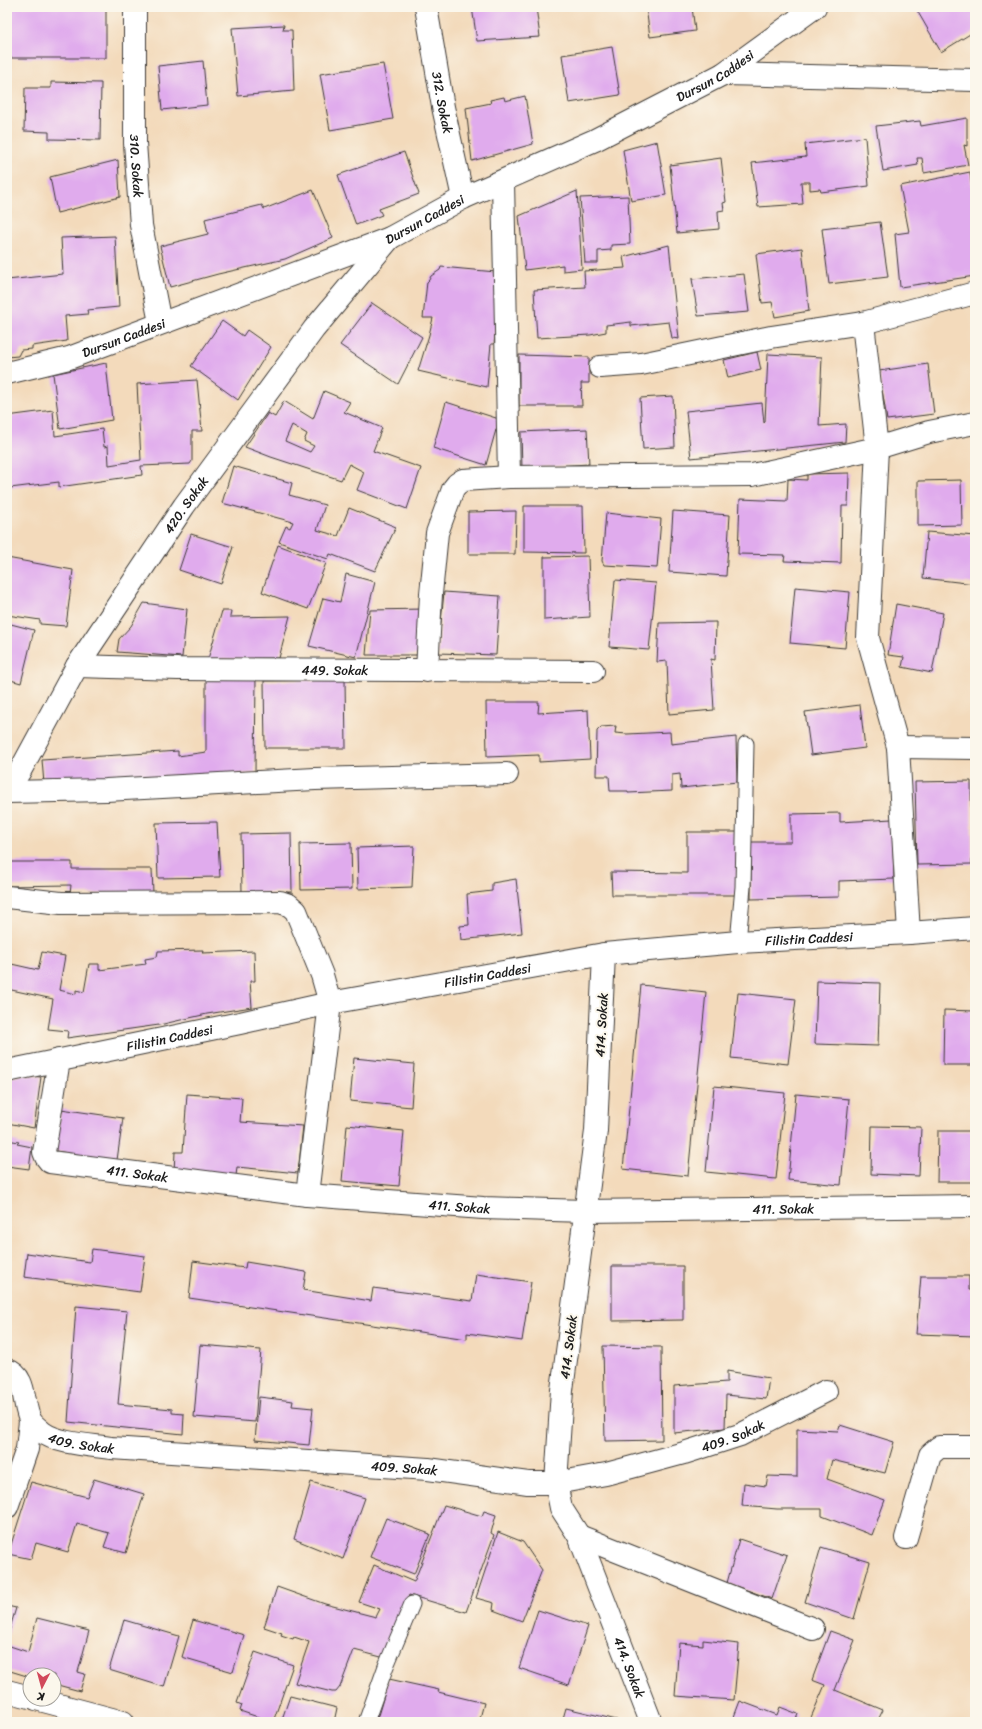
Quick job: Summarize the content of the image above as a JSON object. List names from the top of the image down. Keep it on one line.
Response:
{"streets":{"street":["Dursun Caddesi","312. Sokak","310. Sokak","420. Sokak","449. Sokak","Filistin Caddesi","414. Sokak","411. Sokak","409. Sokak"]},"crossings":[["Dursun Caddesi","312. Sokak"],["Dursun Caddesi","310. Sokak"],["Dursun Caddesi","420. Sokak"],["420. Sokak","449. Sokak"],["Filistin Caddesi","414. Sokak"],["Filistin Caddesi","411. Sokak"],["414. Sokak","411. Sokak"],["414. Sokak","409. Sokak"]],"north":"bottom"}
